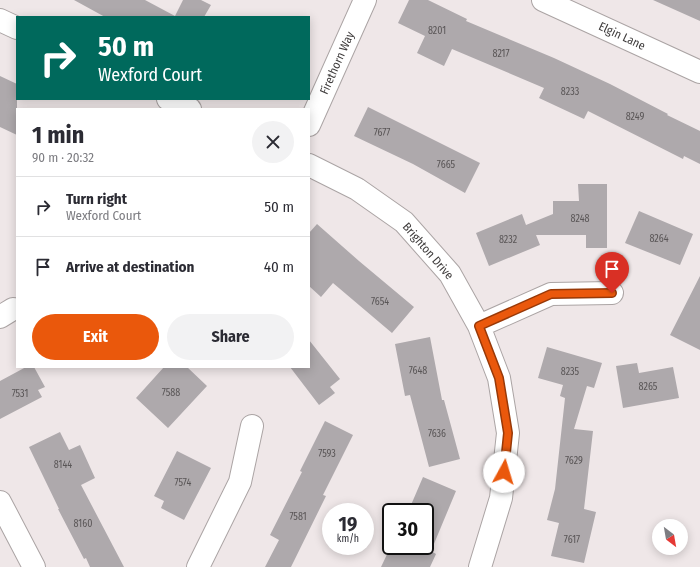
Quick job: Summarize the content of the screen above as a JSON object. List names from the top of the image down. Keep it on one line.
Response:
{"streets":{"street":["Elgin Lane","Firethorn Way","Brighton Drive"]},"house_numbers":["8201","8217","8233","8249","7677","7665","8248","8264","8232","7654","7648","8235","8265","7588","7531","7636","7593","7629","8144","7574","7581","8160","7617"],"north":"bottom right","page":{"turn":["50 m","Wexford Court"],"heading":["1 min","90 m · 20:32"],"list":[{"name":"Turn right","note":"Wexford Court","value":"50 m"},{"name":"Arrive at destination","value":"40 m"}],"buttons":["Exit","Share"],"speed":"19 km/h","limit":"30"}}
